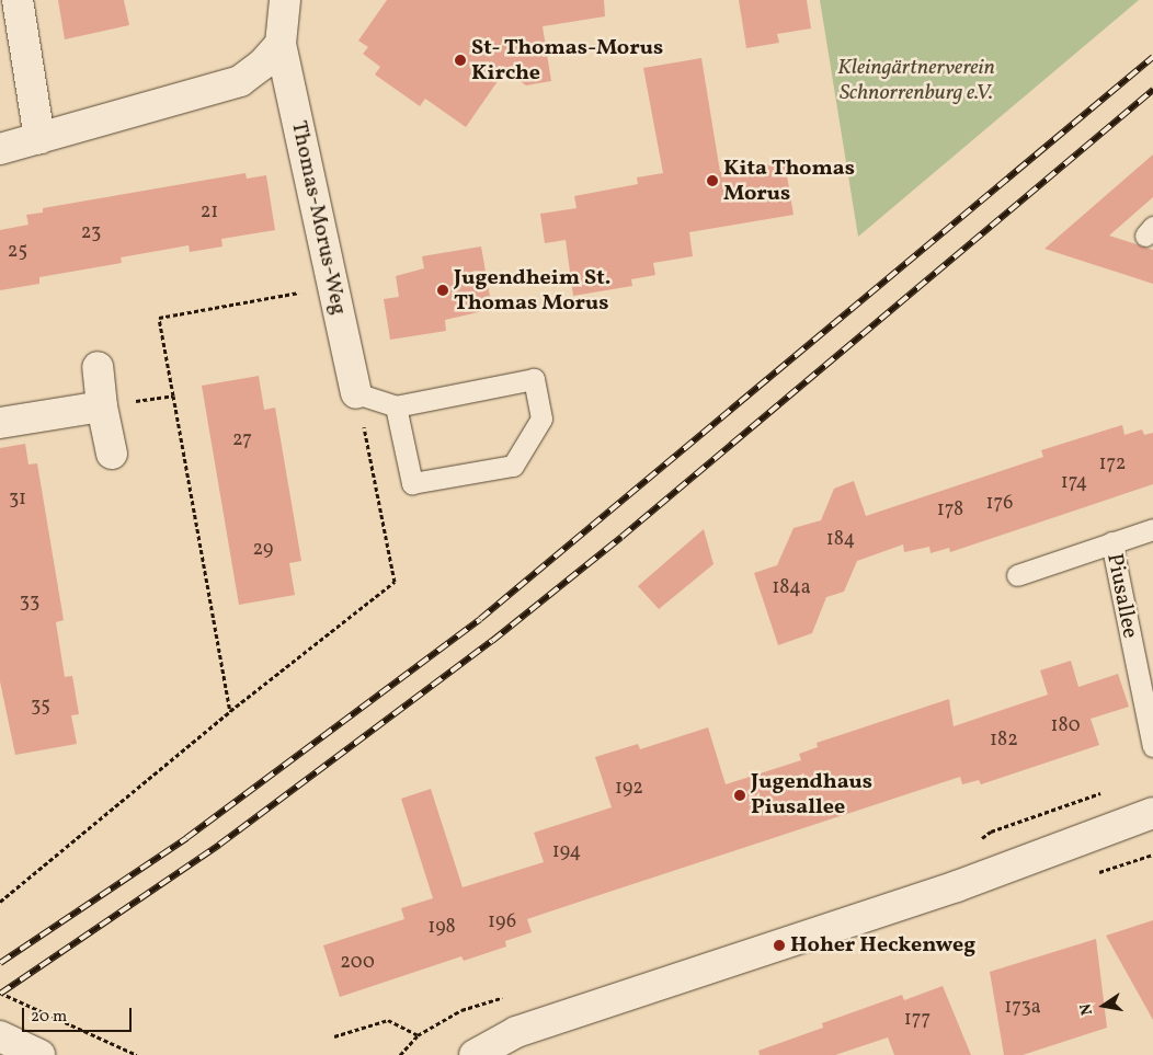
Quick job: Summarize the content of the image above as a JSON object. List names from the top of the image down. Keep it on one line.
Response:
{"streets":{"street":["Thomas-Morus-Weg"],"lane":["Piusallee"]},"parks":["Kleingärtnerverein Schnorrenburg e.V."],"places":["St- Thomas-Morus Kirche","Kita Thomas Morus","Jugendheim St. Thomas Morus","Jugendhaus Piusallee","Hoher Heckenweg"],"house_numbers":["21","23","25","27","172","174","31","176","178","184","29","184a","33","35","180","182","192","194","196","198","200","173a","177"],"scale_bar":"20 m","north":"left"}
